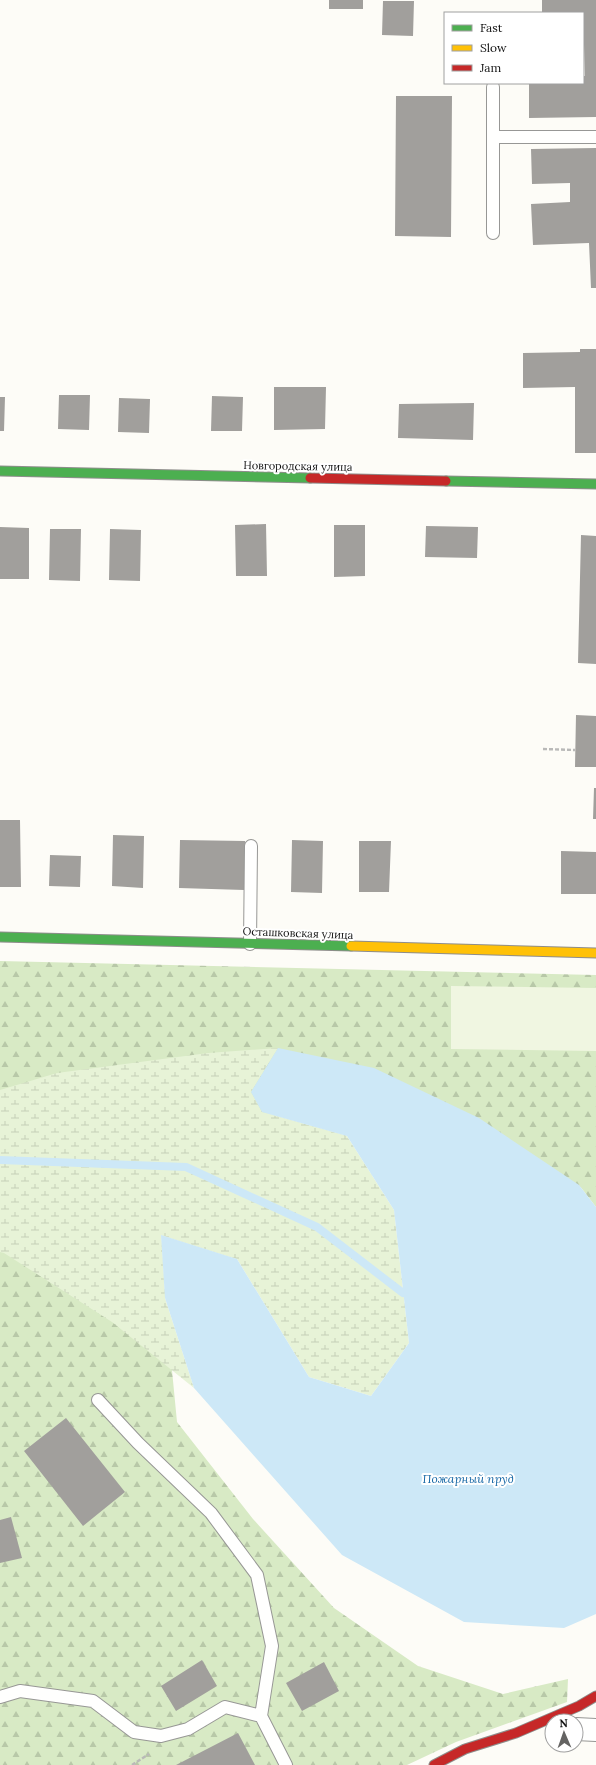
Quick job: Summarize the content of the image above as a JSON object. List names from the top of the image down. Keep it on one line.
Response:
{"streets":{"street":["Новгородская улица","Осташковская улица"]},"water":["Пожарный пруд"],"legend":["Fast","Slow","Jam"],"north":"top"}
